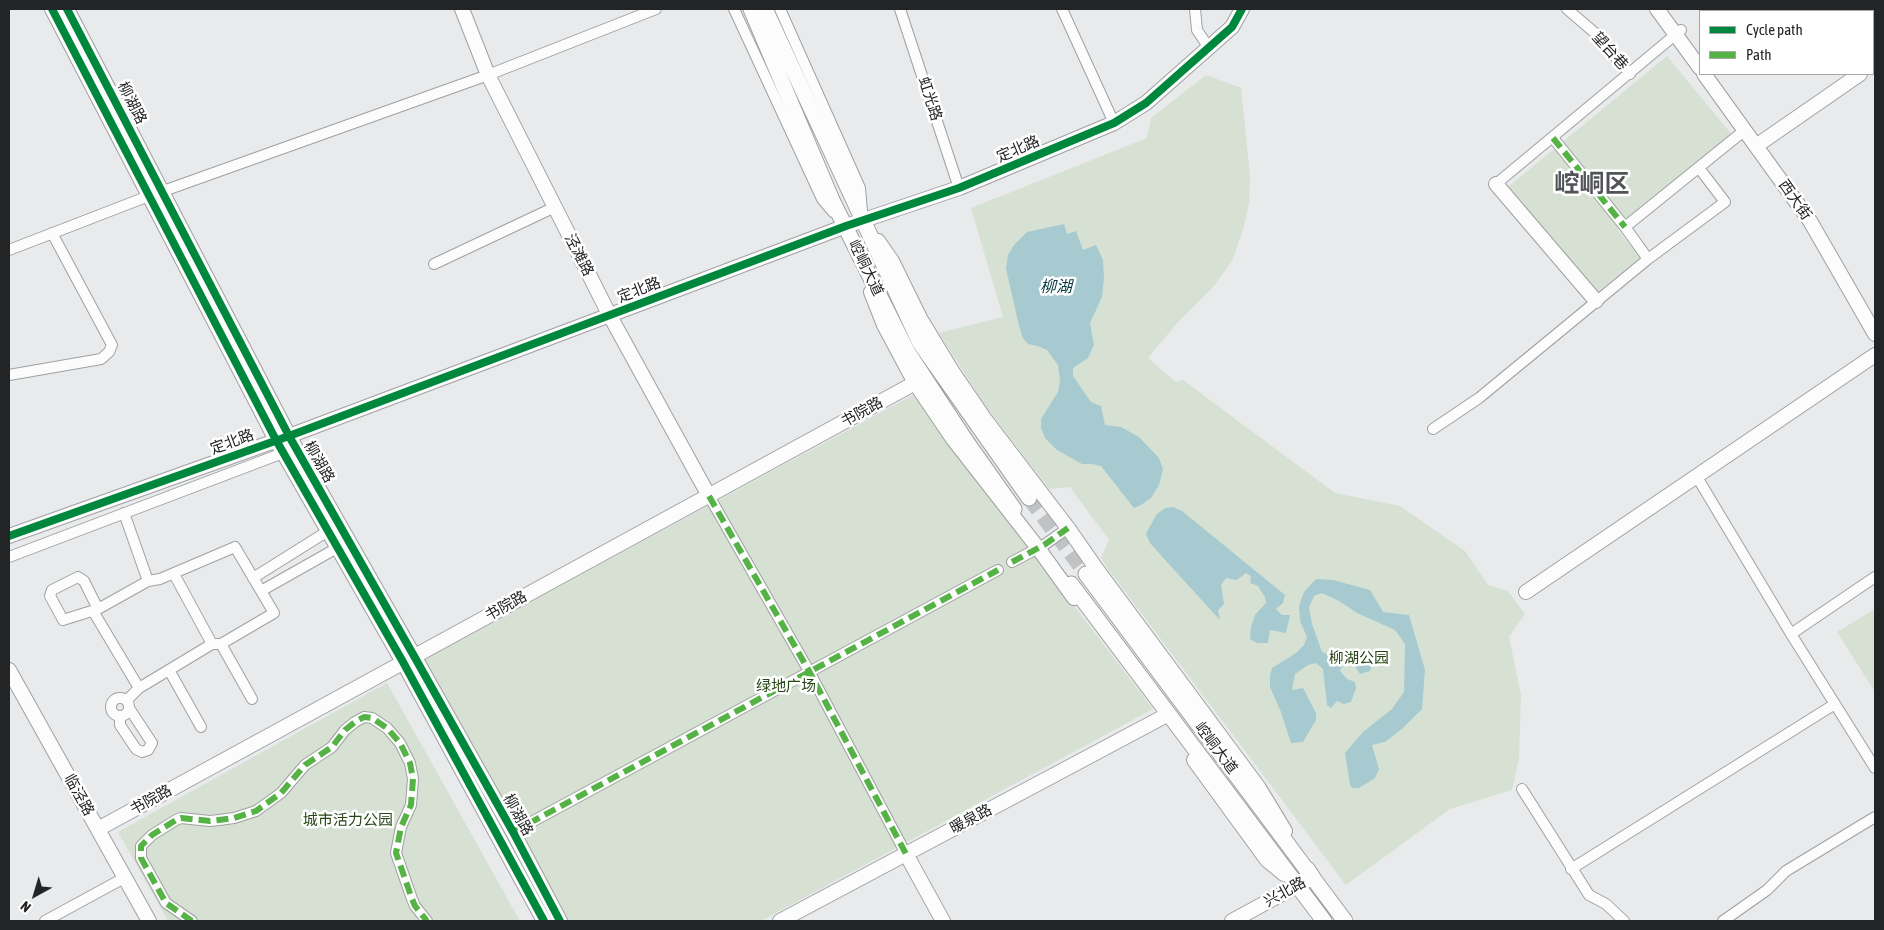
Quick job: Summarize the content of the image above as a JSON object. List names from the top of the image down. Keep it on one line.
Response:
{"streets":{"main road":["崆峒大道"],"street":["望台巷","虹光路","柳湖路","定北路","西大街","泾滩路","书院路","临泾路","暖泉路","兴北路"]},"crossings":[["虹光路","定北路"],["柳湖路","定北路"],["柳湖路","书院路"],["定北路","泾滩路"],["定北路","崆峒大道"],["泾滩路","书院路"],["崆峒大道","兴北路"],["书院路","临泾路"]],"districts":["崆峒区"],"water":["柳湖"],"parks":["柳湖公园","绿地广场","城市活力公园"],"legend":["Cycle path","Path"],"north":"bottom left"}
